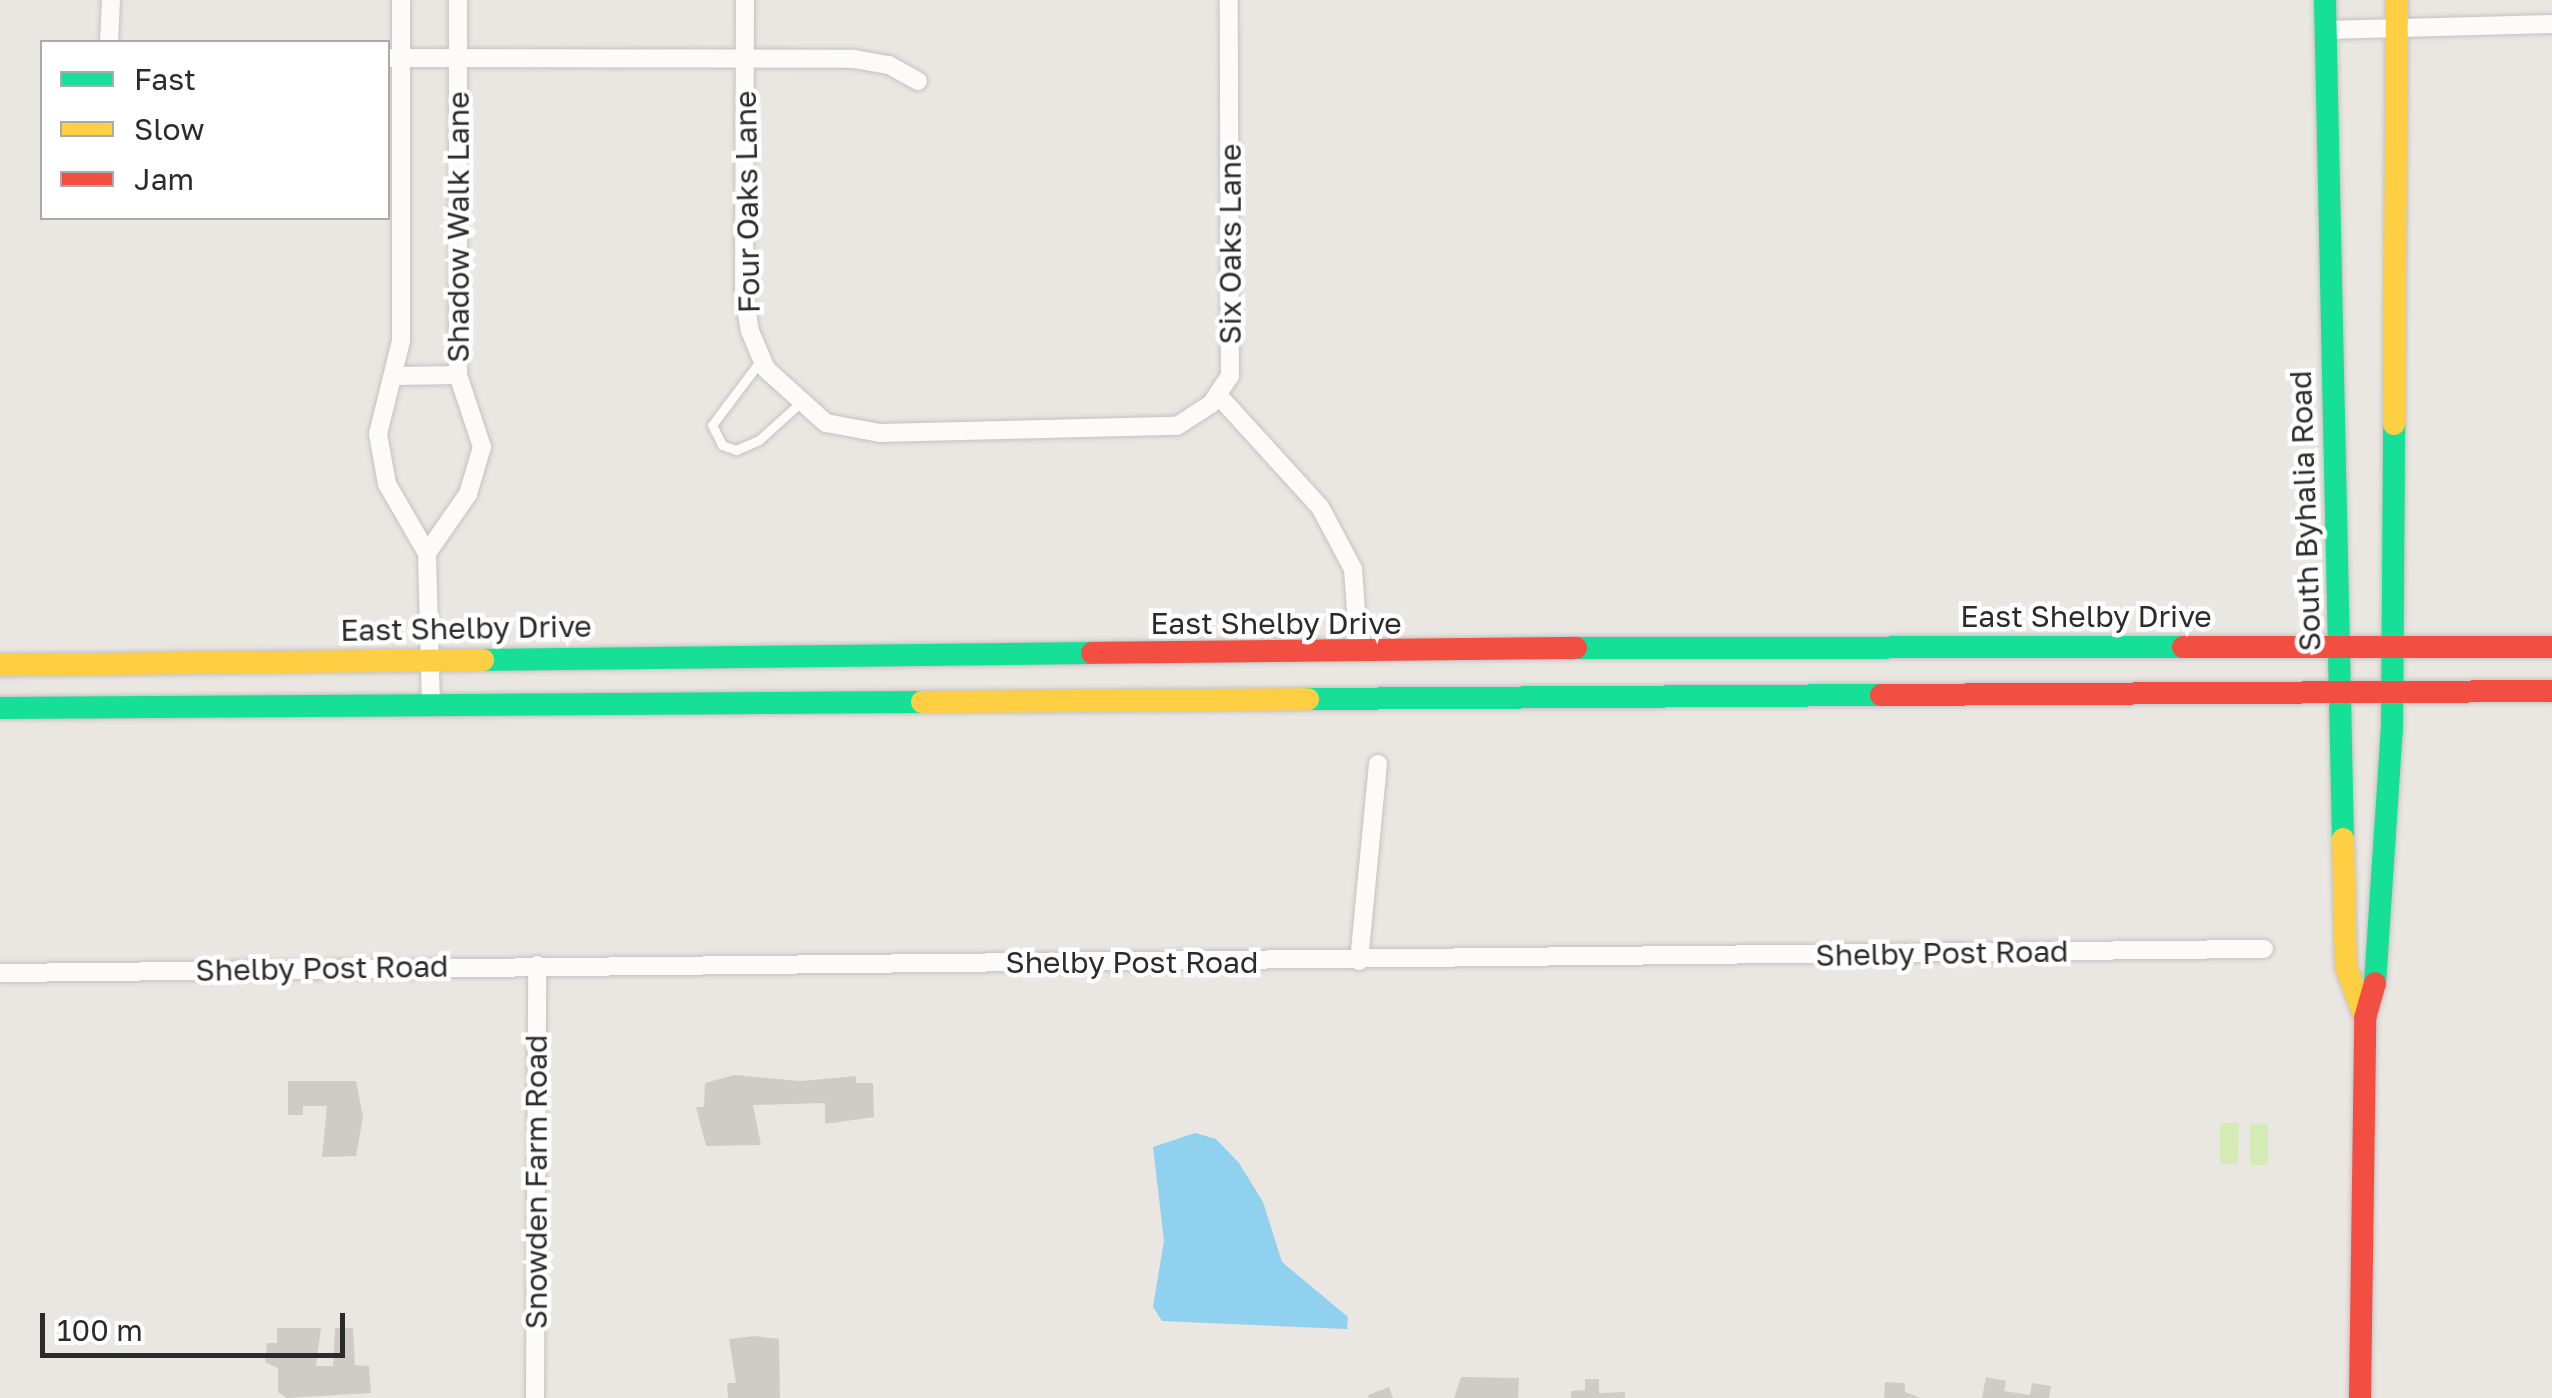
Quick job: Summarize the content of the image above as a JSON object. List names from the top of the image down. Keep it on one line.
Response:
{"streets":{"main road":["South Byhalia Road","East Shelby Drive"],"street":["Four Oaks Lane","Shadow Walk Lane","Six Oaks Lane","Shelby Post Road","Snowden Farm Road"]},"crossings":[["Shadow Walk Lane","East Shelby Drive"],["South Byhalia Road","East Shelby Drive"],["Shelby Post Road","Snowden Farm Road"]],"legend":["Fast","Slow","Jam"],"scale_bar":"100 m"}
